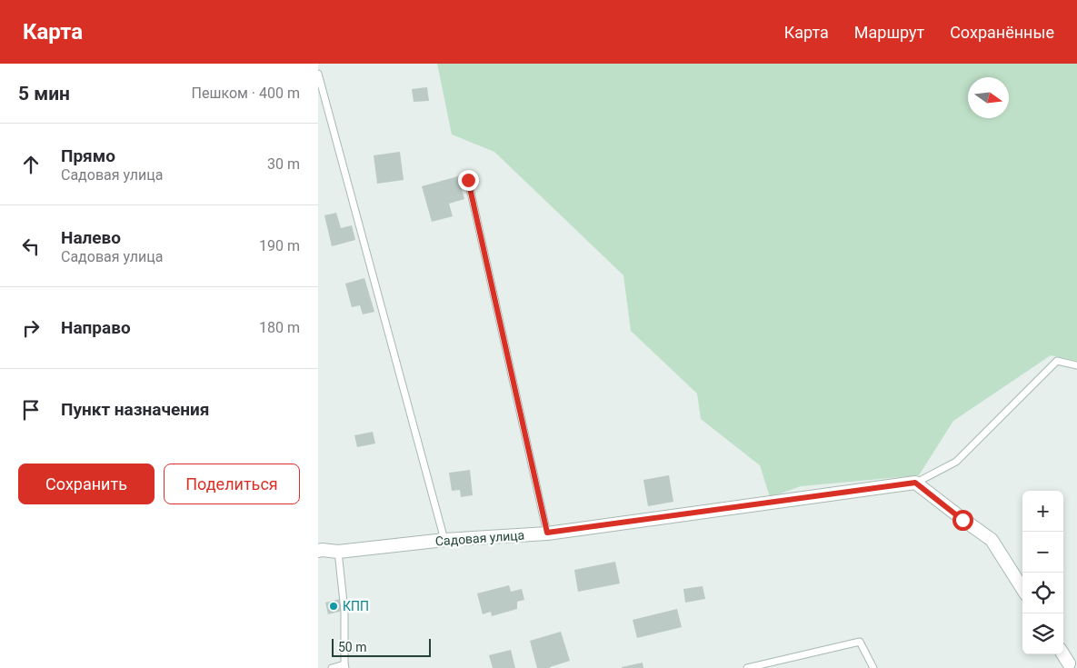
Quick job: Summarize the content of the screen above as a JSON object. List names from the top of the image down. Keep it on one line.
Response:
{"streets":{"street":["Садовая улица"]},"places":["КПП"],"scale_bar":"50 m","north":"right","page":{"header":"Карта","nav":["Карта","Маршрут","Сохранённые"],"heading":["5 мин","Пешком · 400 m"],"list":[["Прямо","Садовая улица","30 m"],["Налево","Садовая улица","190 m"],["Направо","180 m"],"Пункт назначения"],"buttons":["Сохранить","Поделиться"],"map_buttons":["+","−"],"scale":"50 m"}}
